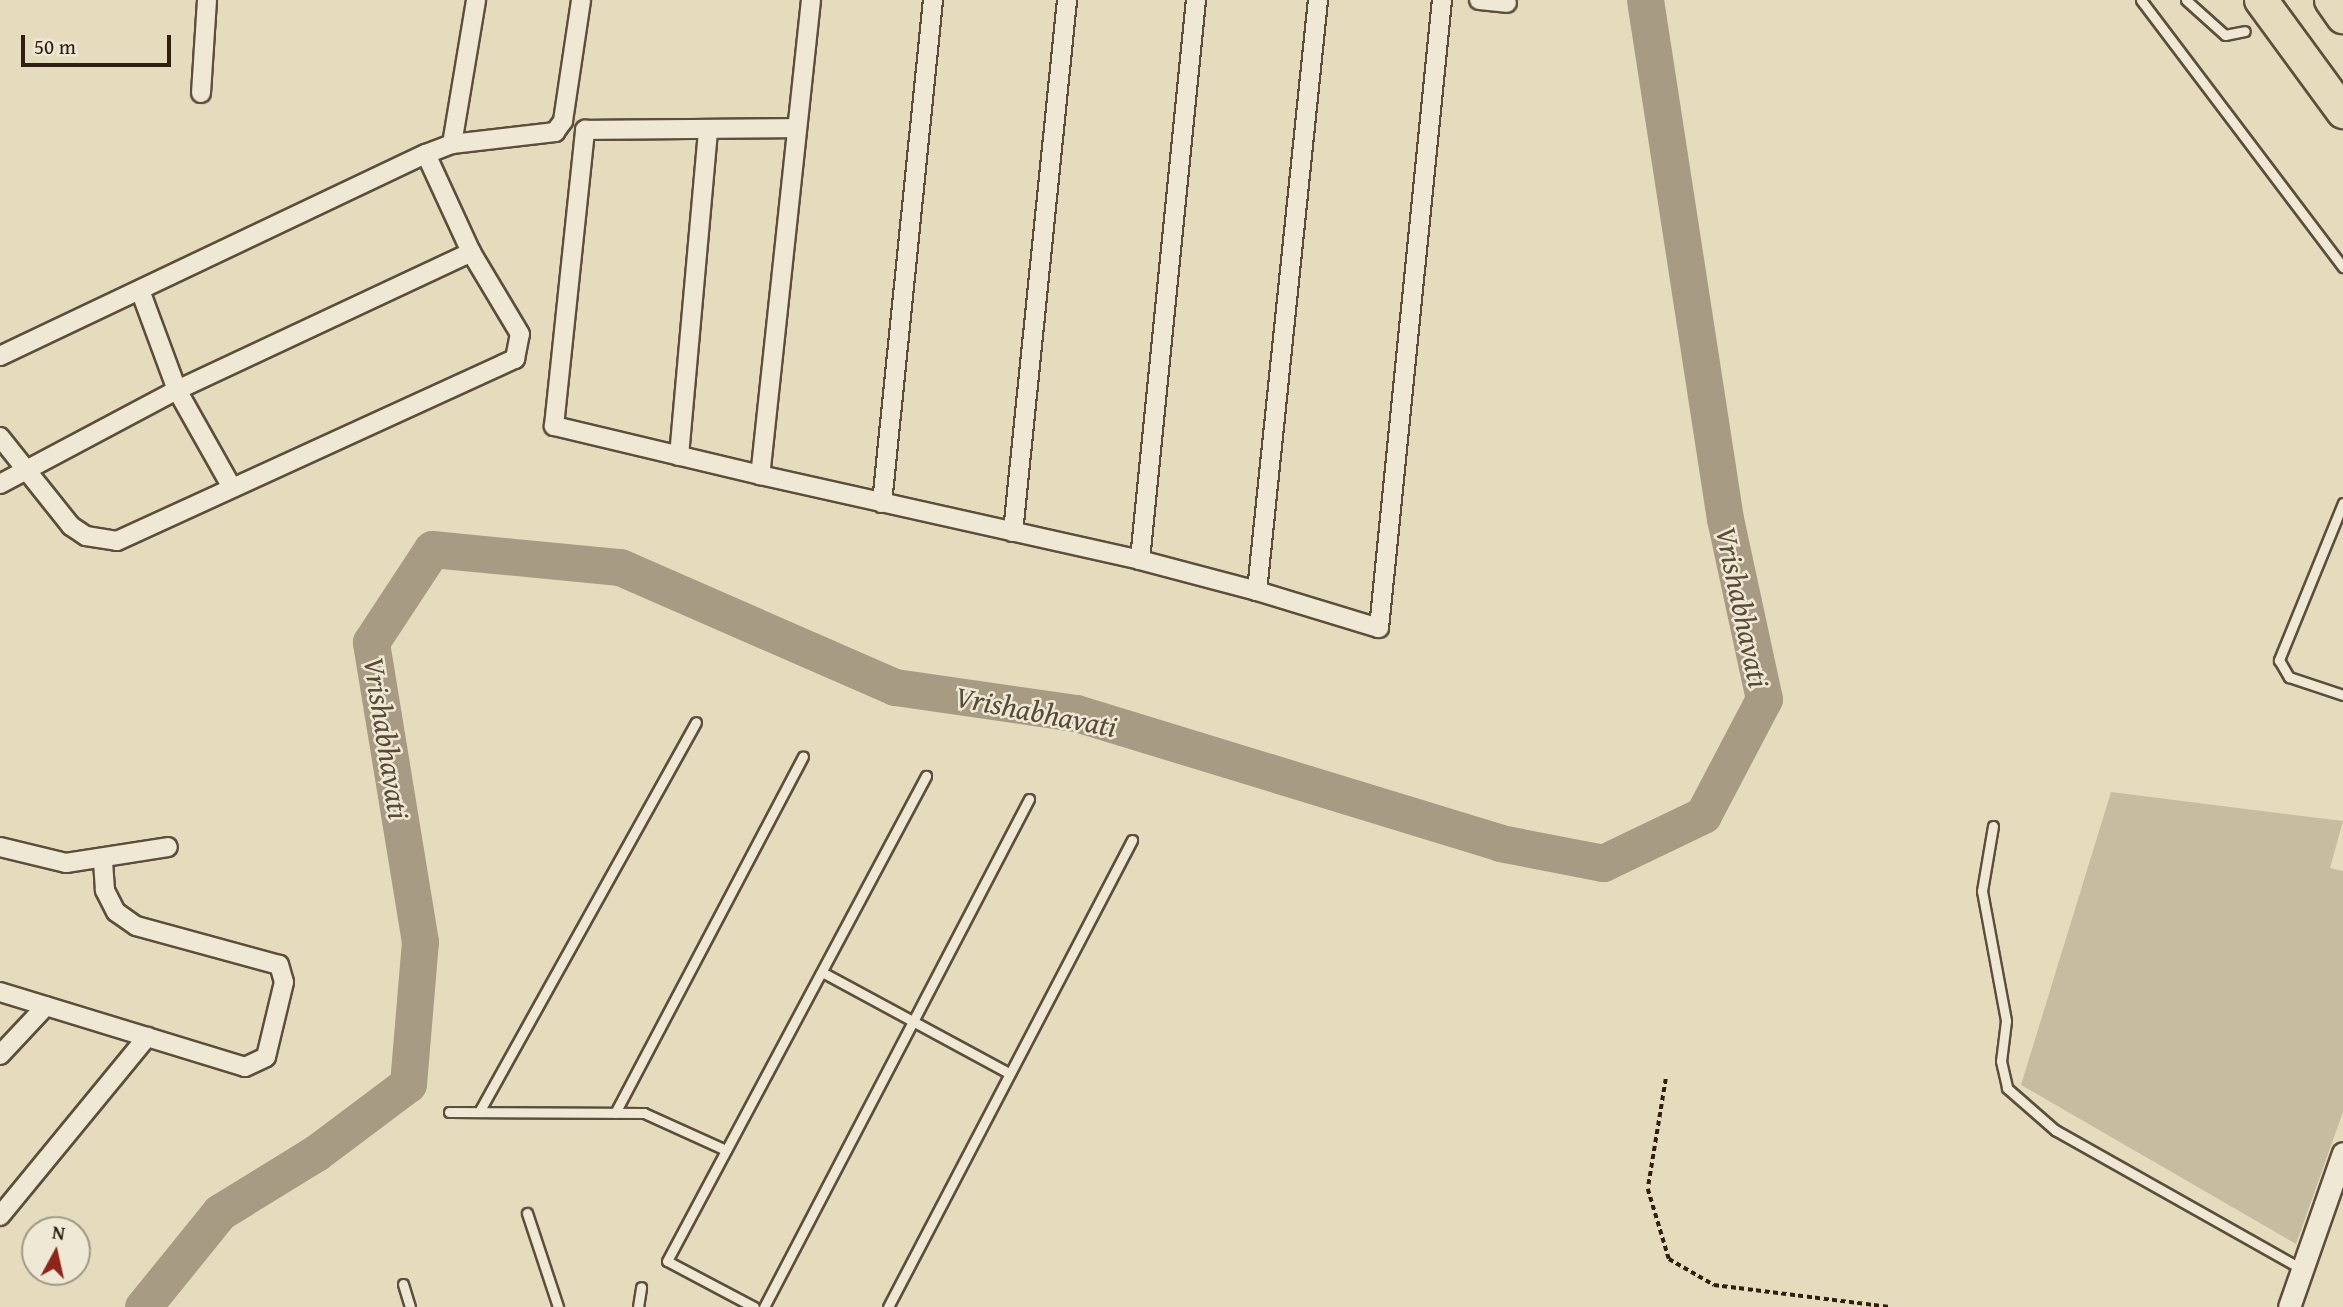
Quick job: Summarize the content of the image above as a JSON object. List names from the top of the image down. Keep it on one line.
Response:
{"water":["Vrishabhavati"],"scale_bar":"50 m","north":"top"}
